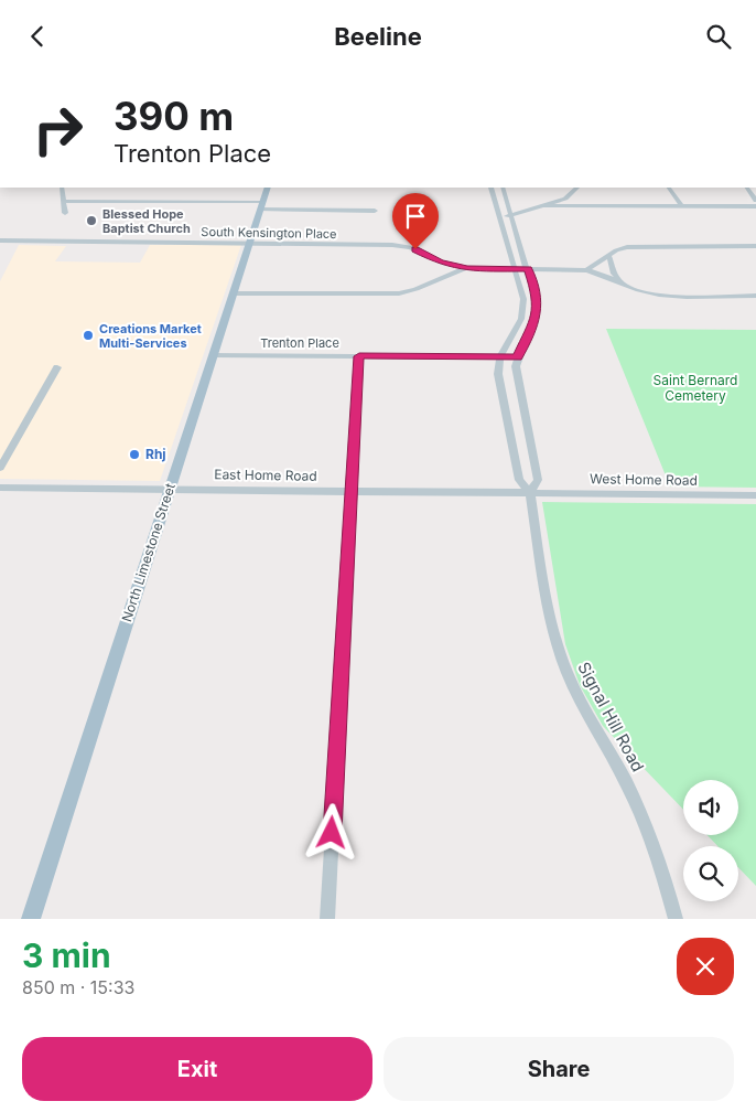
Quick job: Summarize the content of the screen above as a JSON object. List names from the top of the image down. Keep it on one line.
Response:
{"streets":{"main road":["North Limestone Street"],"street":["South Kensington Place","Trenton Place","East Home Road","West Home Road","Signal Hill Road"]},"crossings":[["South Kensington Place","North Limestone Street"],["Trenton Place","North Limestone Street"],["East Home Road","West Home Road"],["East Home Road","North Limestone Street"],["East Home Road","Signal Hill Road"],["West Home Road","Signal Hill Road"]],"parks":["Saint Bernard Cemetery"],"places":["Blessed Hope Baptist Church","Creations Market Multi-Services","Rhj"],"page":{"header":"Beeline","turn":["390 m","Trenton Place"],"heading":["3 min","850 m · 15:33"],"buttons":["Exit","Share"]}}
